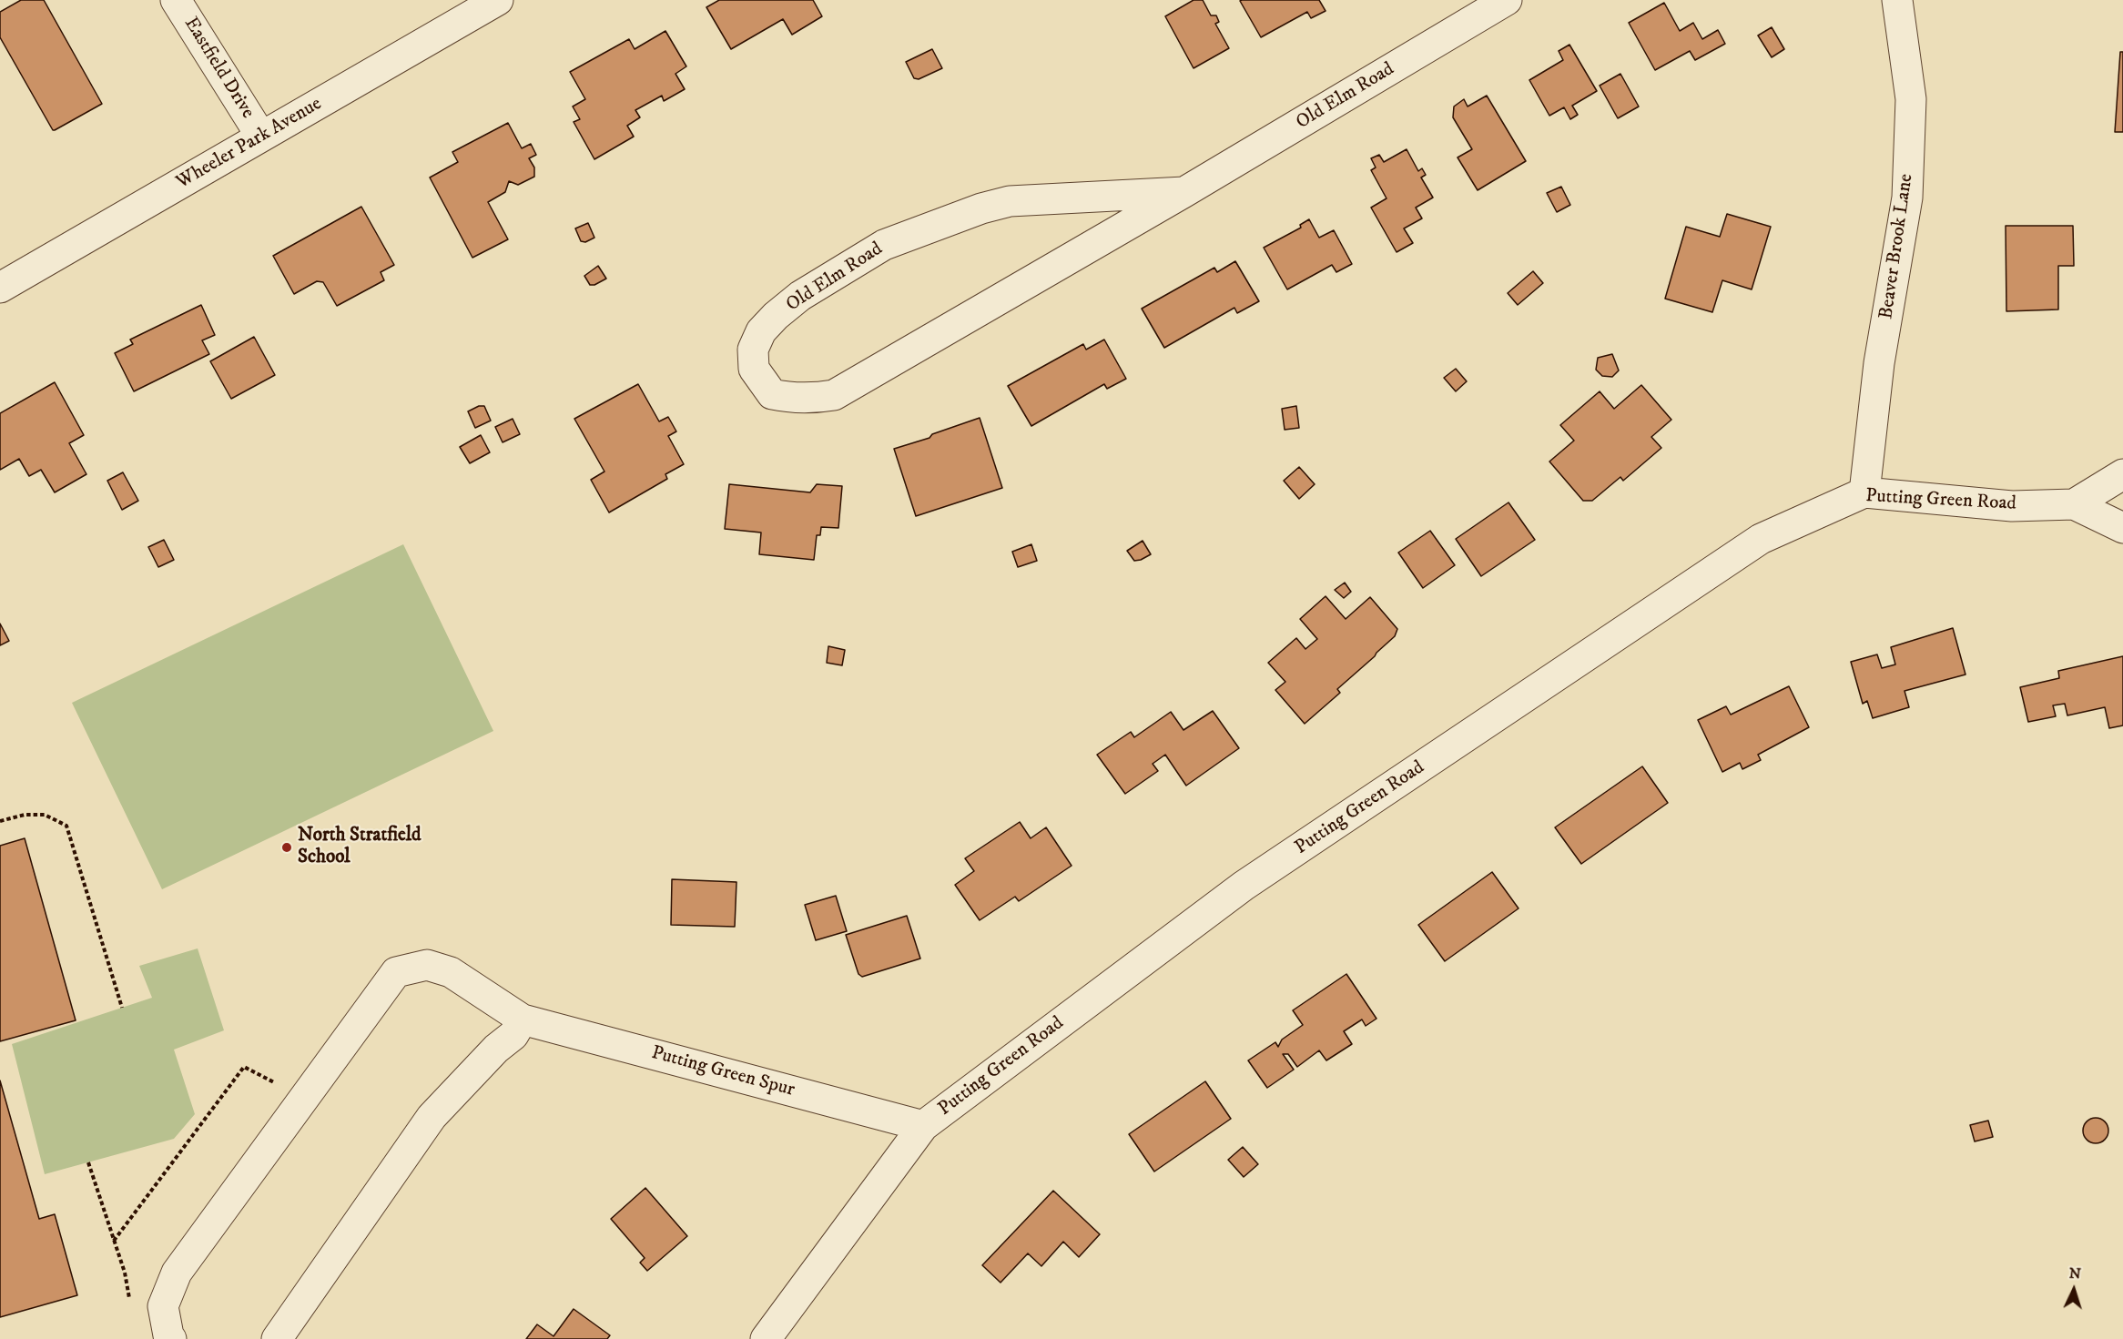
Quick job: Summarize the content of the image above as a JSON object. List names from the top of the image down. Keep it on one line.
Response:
{"streets":{"street":["Eastfield Drive","Old Elm Road","Wheeler Park Avenue","Beaver Brook Lane","Putting Green Road","Putting Green Spur"]},"crossings":[["Eastfield Drive","Wheeler Park Avenue"],["Beaver Brook Lane","Putting Green Road"],["Putting Green Road","Putting Green Spur"]],"places":["North Stratfield School"],"north":"top"}
